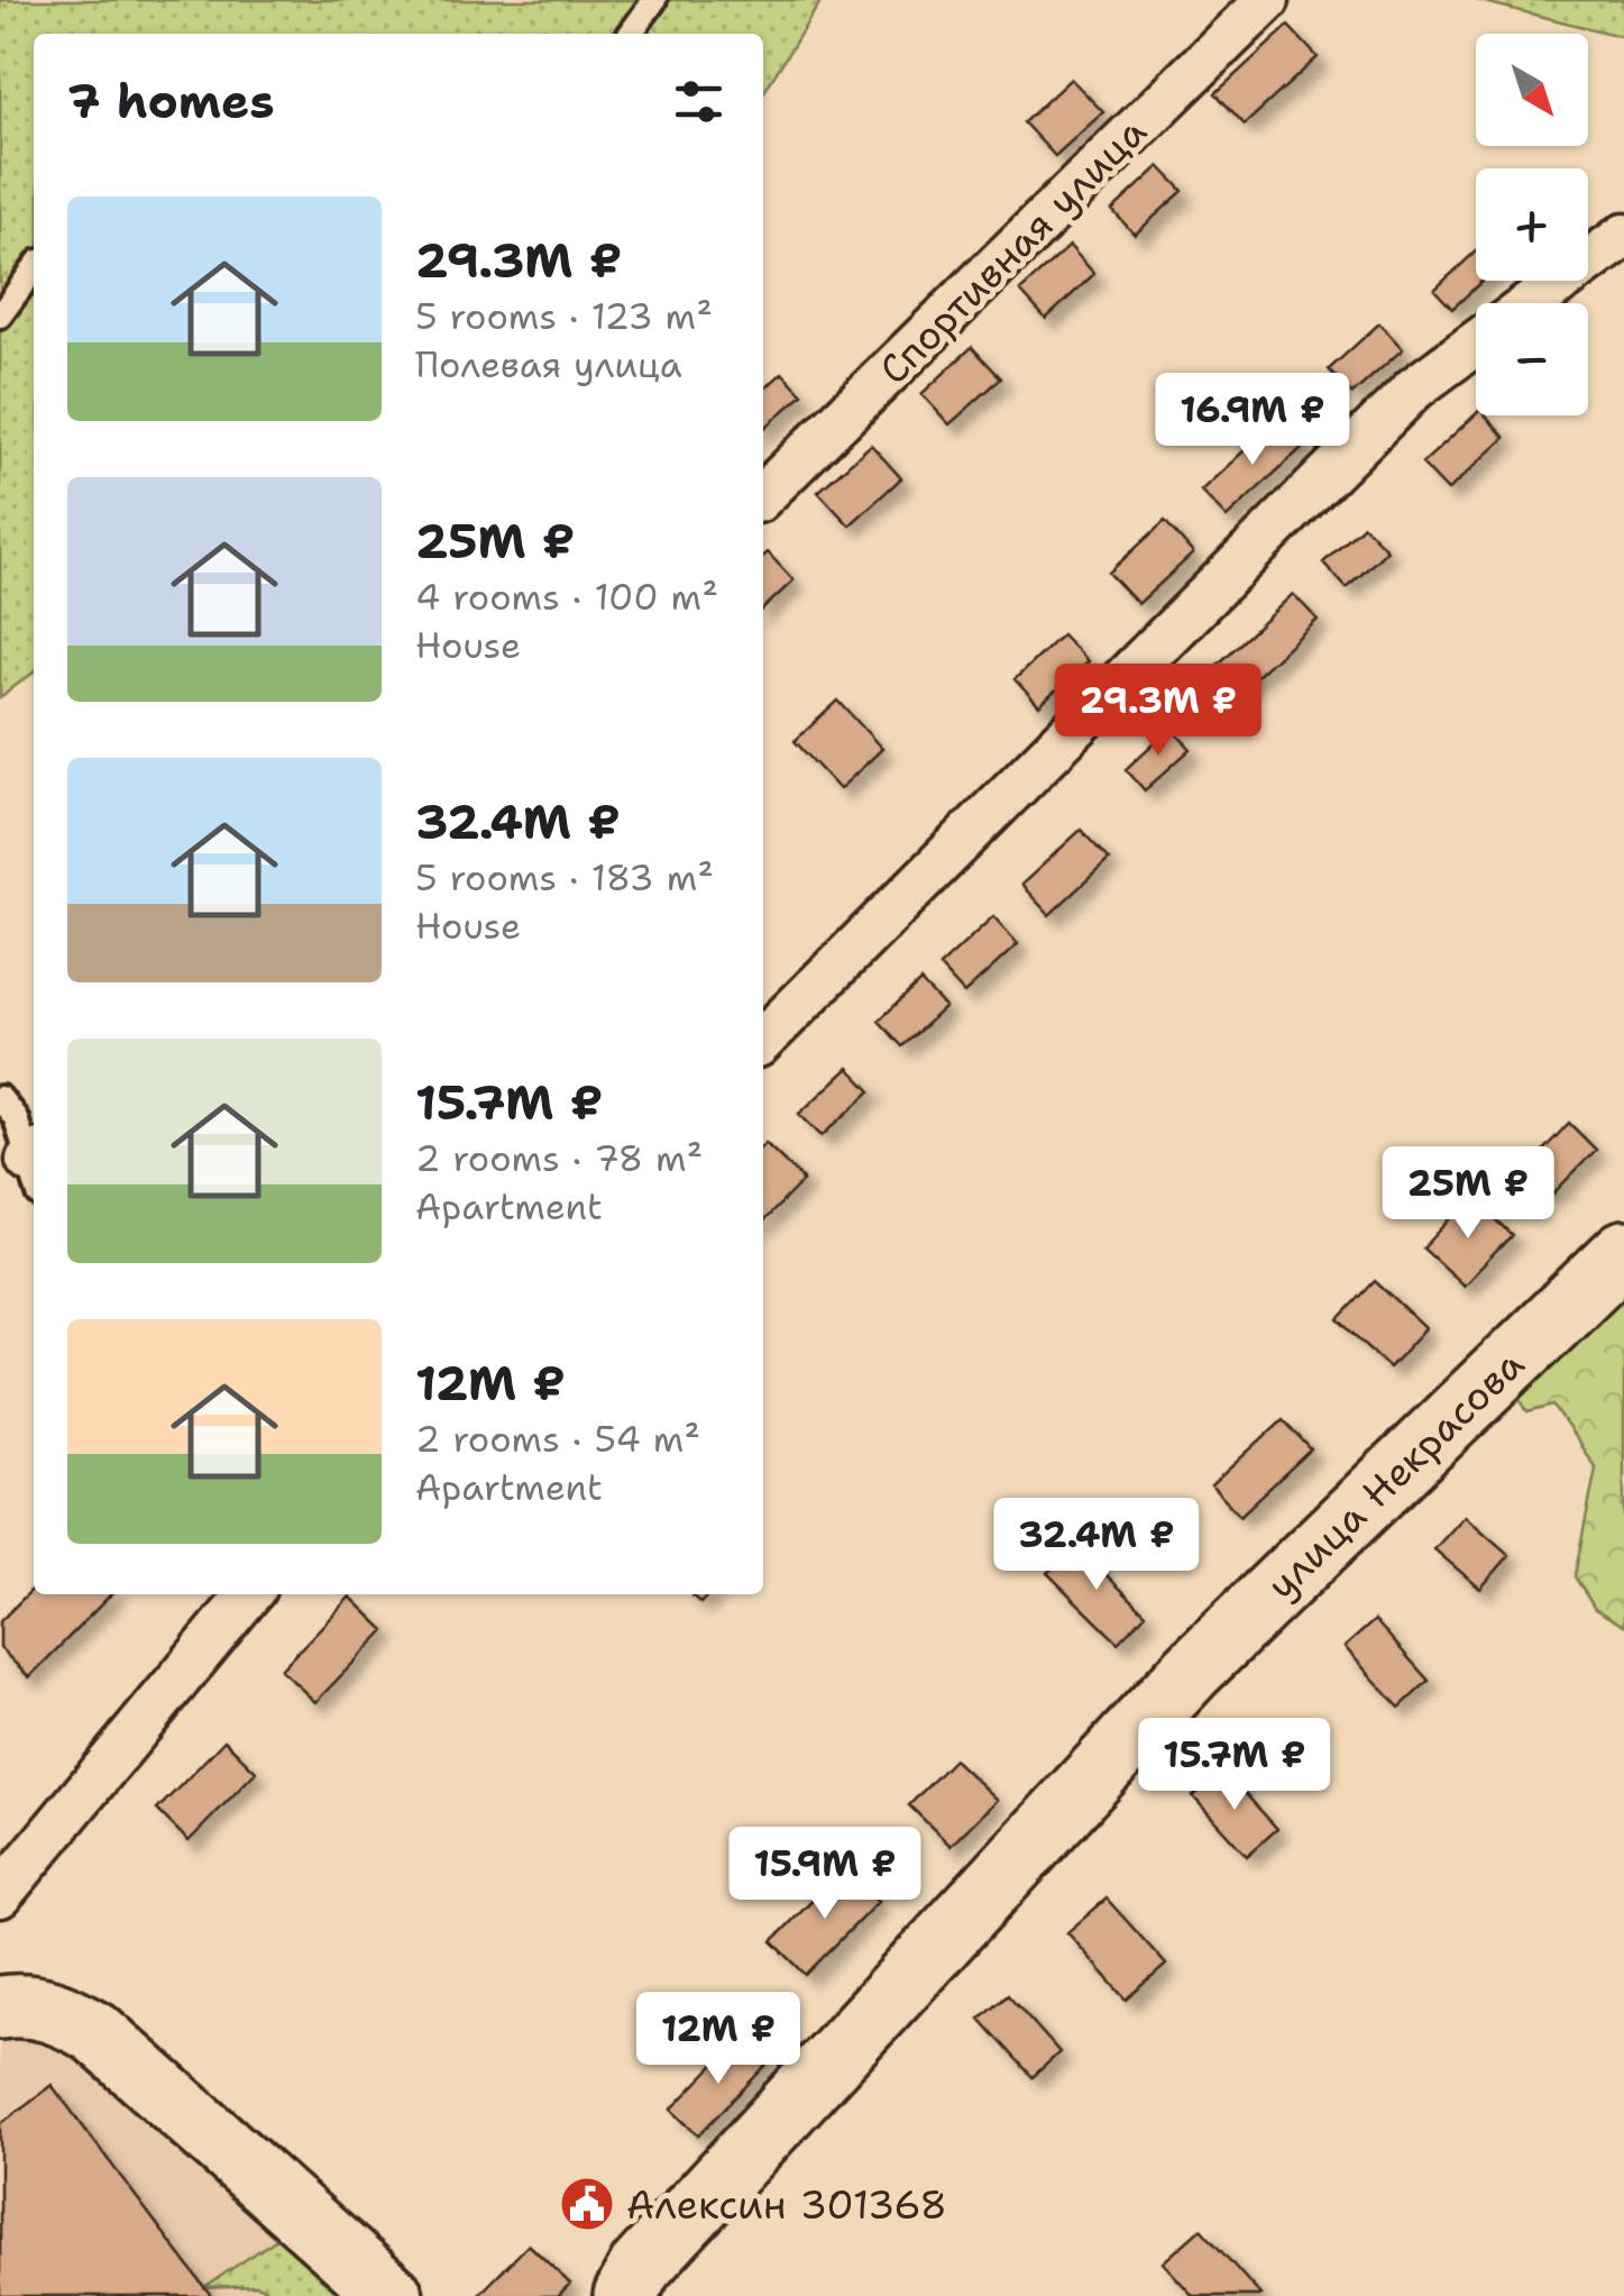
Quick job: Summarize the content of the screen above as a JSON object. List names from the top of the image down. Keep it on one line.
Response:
{"streets":{"main road":["улица Некрасова"],"street":["Спортивная улица"]},"places":{"public building":["Алексин 301368"]},"north":"bottom right","page":{"map_buttons":["+","−"],"heading":"7 homes","list":[{"name":"29.3M ₽","note":"5 rooms · 123 m² · Полевая улица"},{"name":"25M ₽","note":"4 rooms · 100 m² · House"},{"name":"32.4M ₽","note":"5 rooms · 183 m² · House"},{"name":"15.7M ₽","note":"2 rooms · 78 m² · Apartment"},{"name":"12M ₽","note":"2 rooms · 54 m² · Apartment"}],"price":["16.9M ₽","29.3M ₽","25M ₽","32.4M ₽","15.7M ₽","15.9M ₽","12M ₽"]}}
